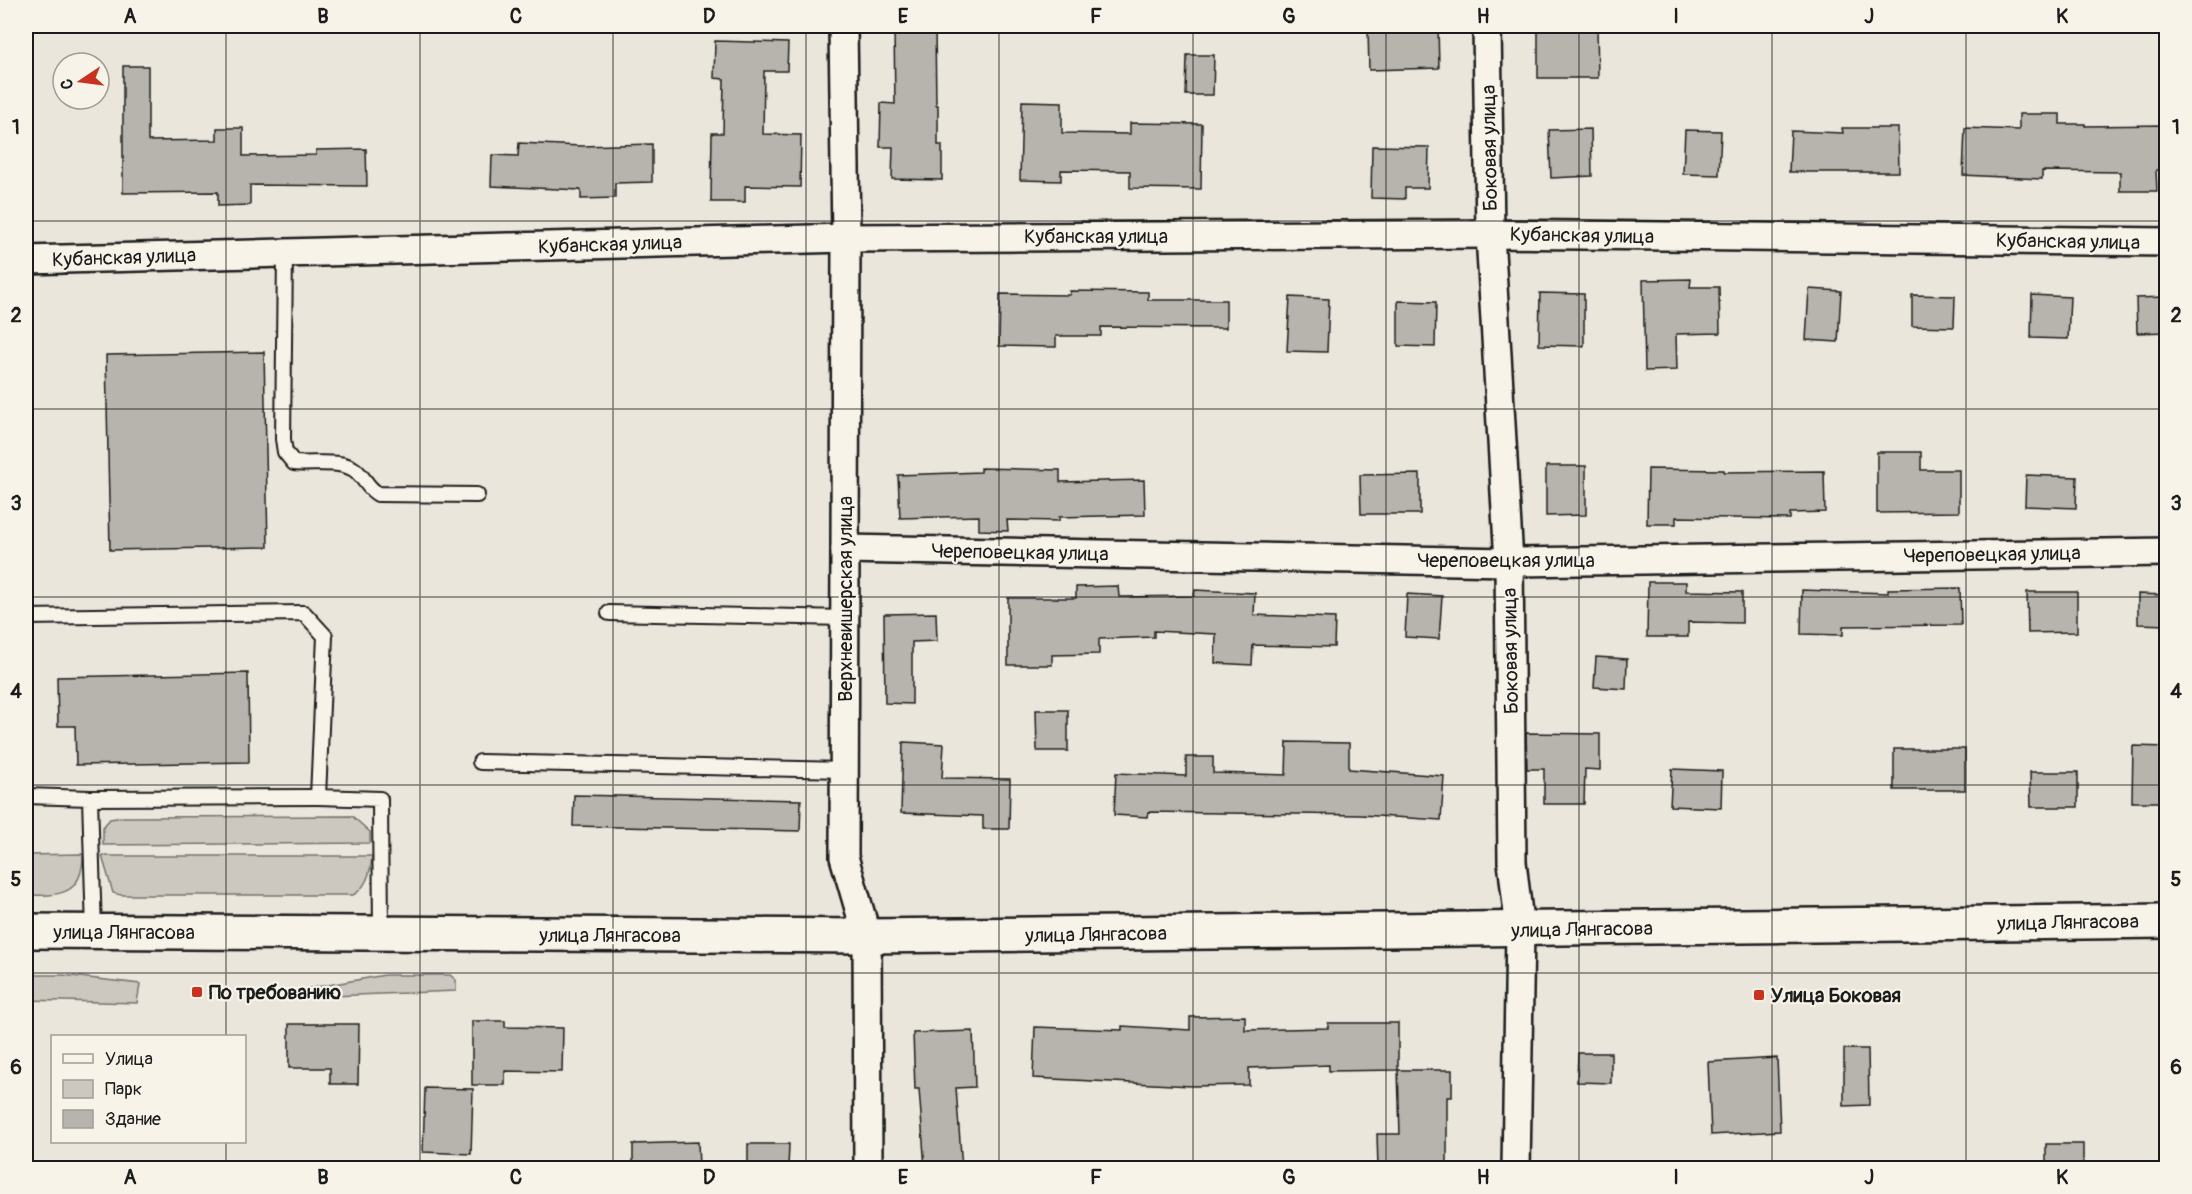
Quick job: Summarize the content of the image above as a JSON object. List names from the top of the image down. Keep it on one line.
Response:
{"streets":{"main road":["улица Лянгасова"],"street":["Боковая улица","Кубанская улица","Череповецкая улица","Верхневишерская улица"]},"crossings":[["Боковая улица","Кубанская улица"],["Боковая улица","Череповецкая улица"],["Боковая улица","улица Лянгасова"],["Кубанская улица","Верхневишерская улица"],["Череповецкая улица","Верхневишерская улица"],["Верхневишерская улица","улица Лянгасова"]],"places":{"transit":["По требованию","Улица Боковая"]},"legend":["Улица","Парк","Здание"],"north":"left","grid":{"columns":["A","B","C","D","E","F","G","H","I","J","K"],"rows":["1","2","3","4","5","6"]}}
